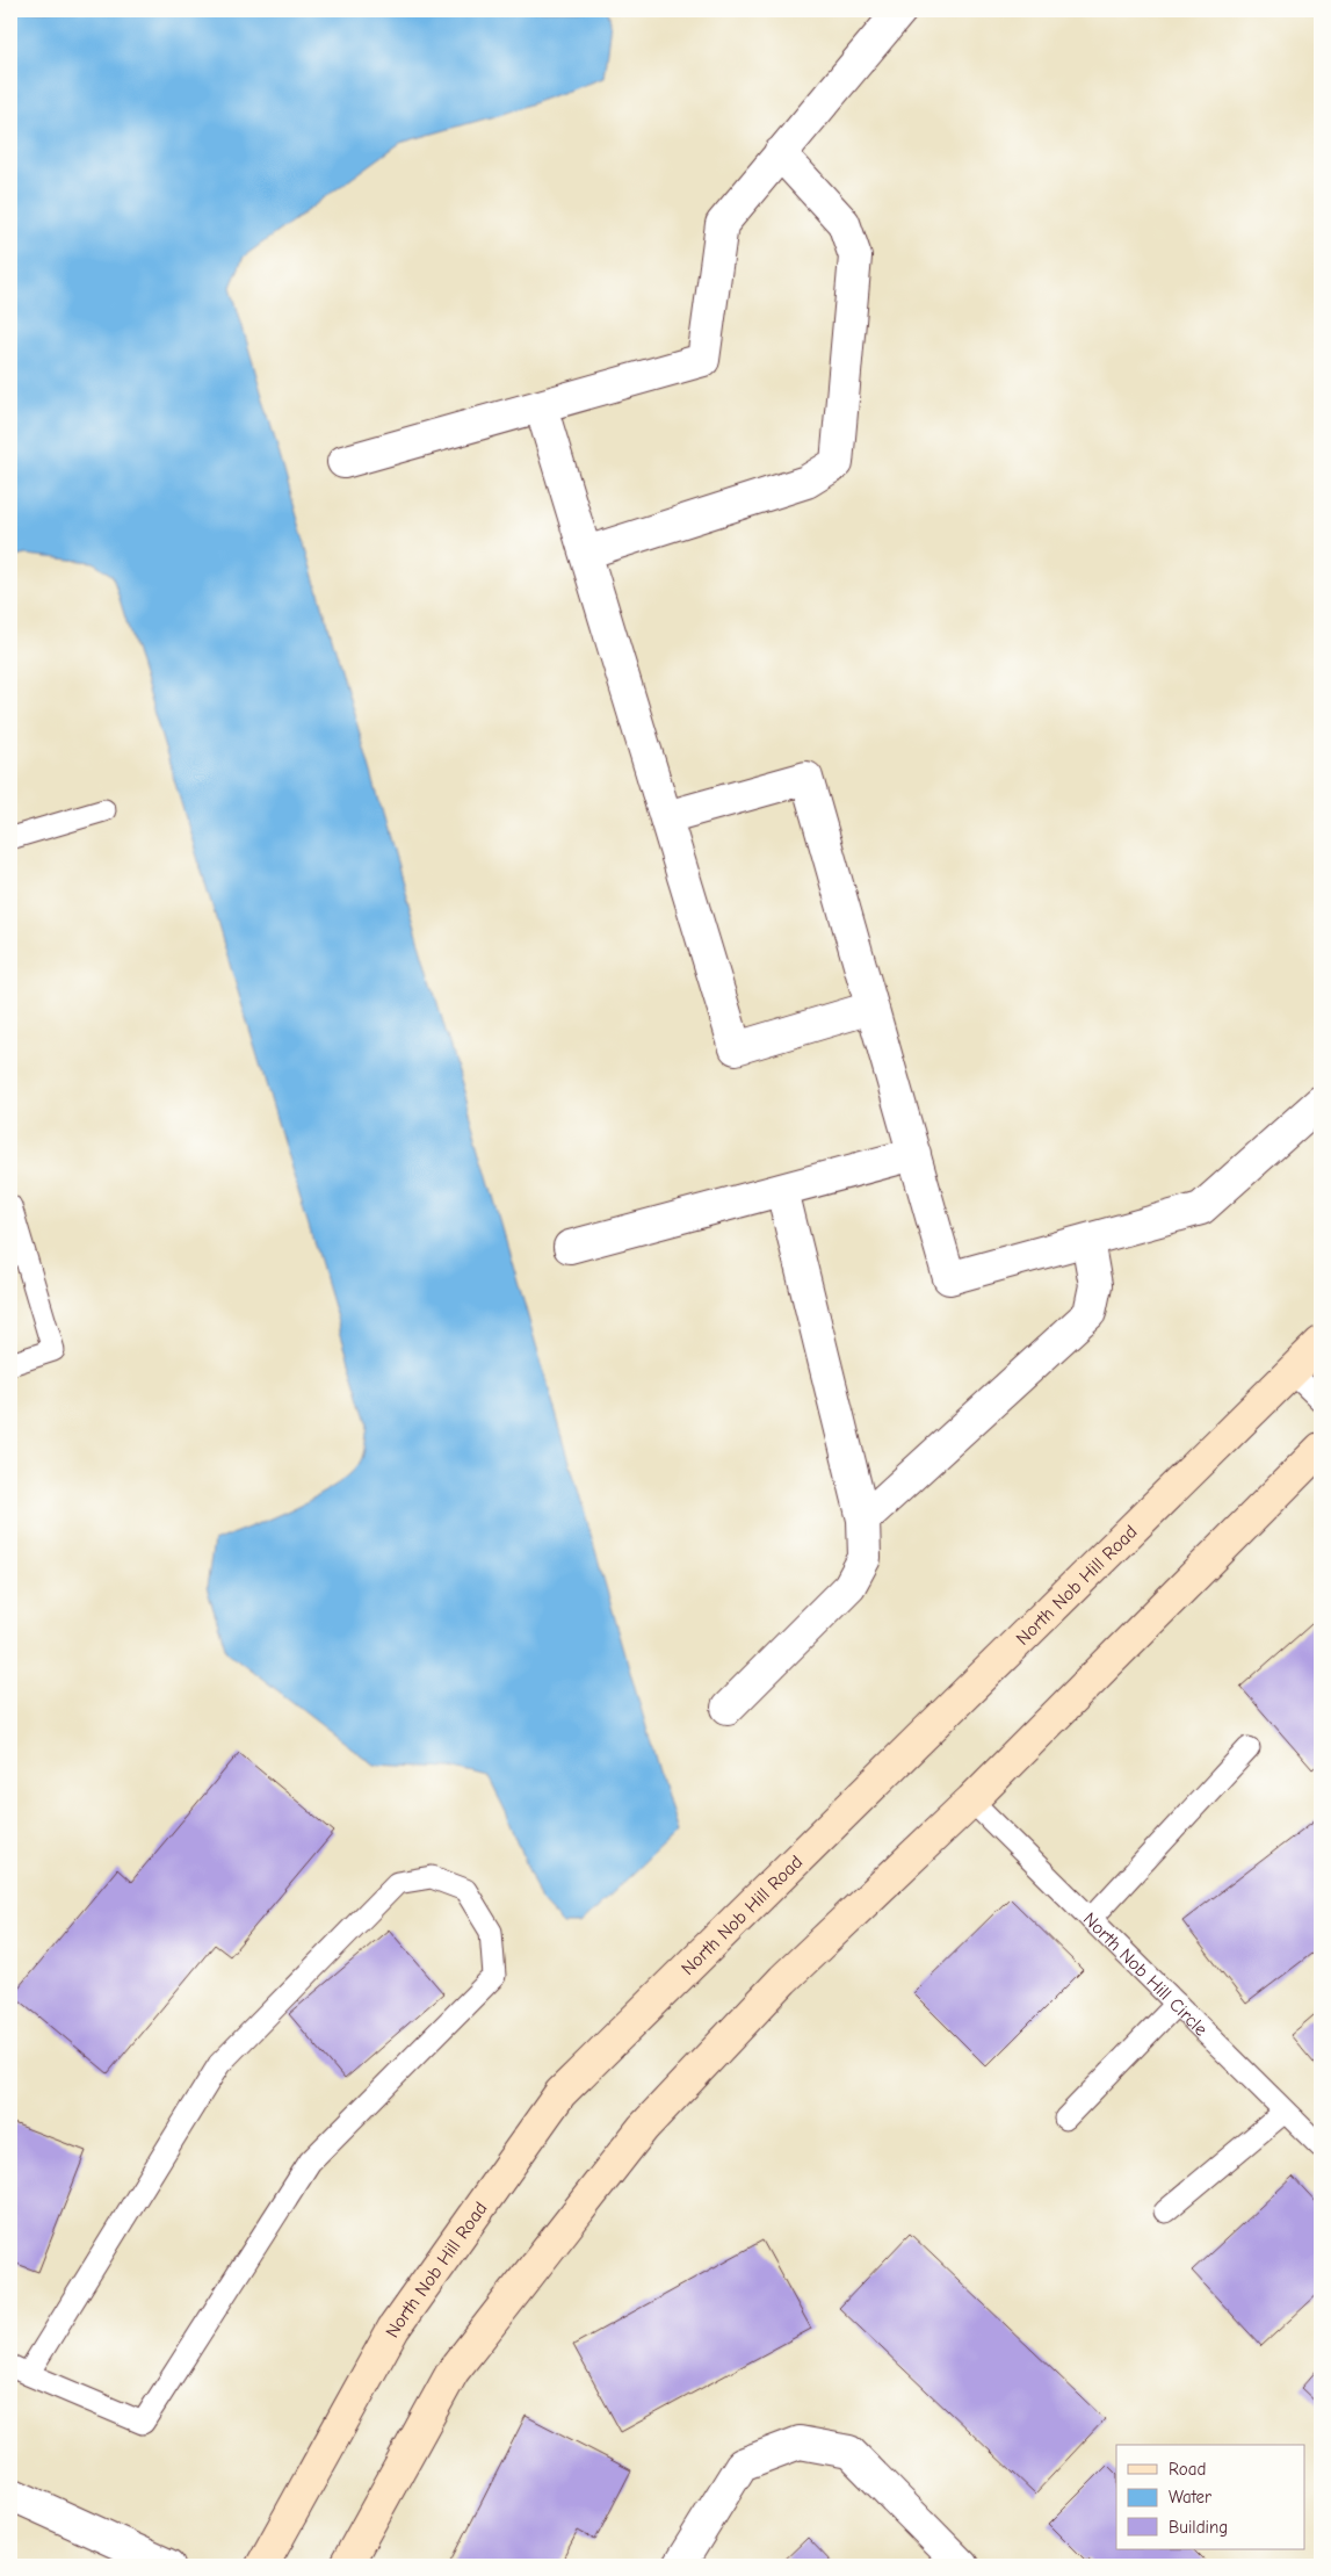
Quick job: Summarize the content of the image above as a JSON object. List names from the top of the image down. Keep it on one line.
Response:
{"streets":{"main road":["North Nob Hill Road"],"lane":["North Nob Hill Circle"]},"legend":["Road","Water","Building"]}
